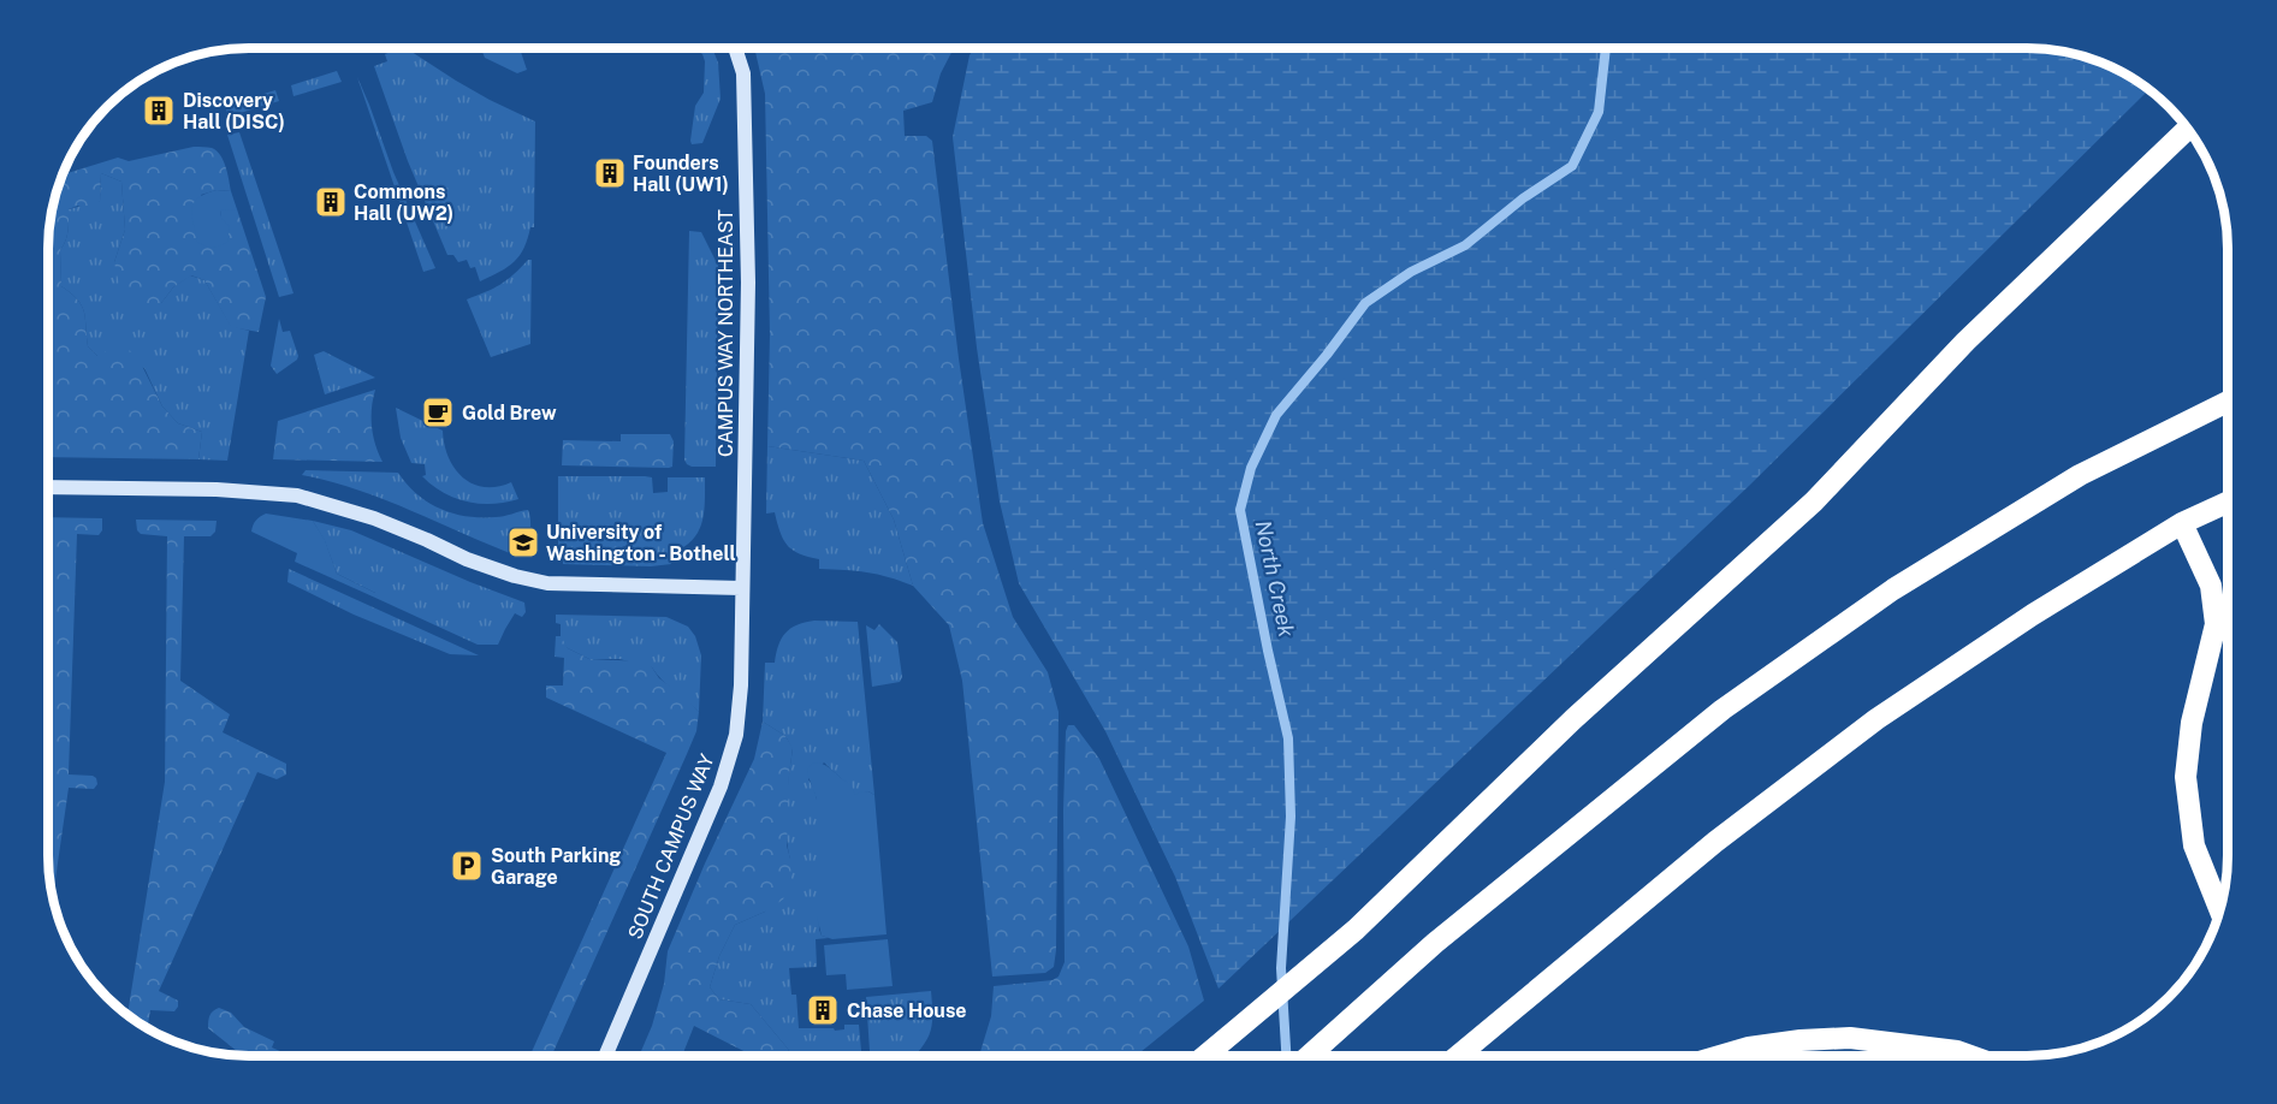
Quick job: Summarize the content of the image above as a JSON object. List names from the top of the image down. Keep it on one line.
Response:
{"streets":{"street":["CAMPUS WAY NORTHEAST","SOUTH CAMPUS WAY"]},"crossings":[["CAMPUS WAY NORTHEAST","SOUTH CAMPUS WAY"]],"water":["North Creek"],"places":{"building":["Discovery Hall (DISC)","Founders Hall (UW1)","Commons Hall (UW2)","Chase House"],"cafe":["Gold Brew"],"school or university":["University of Washington - Bothell"],"parking":["South Parking Garage"]}}
